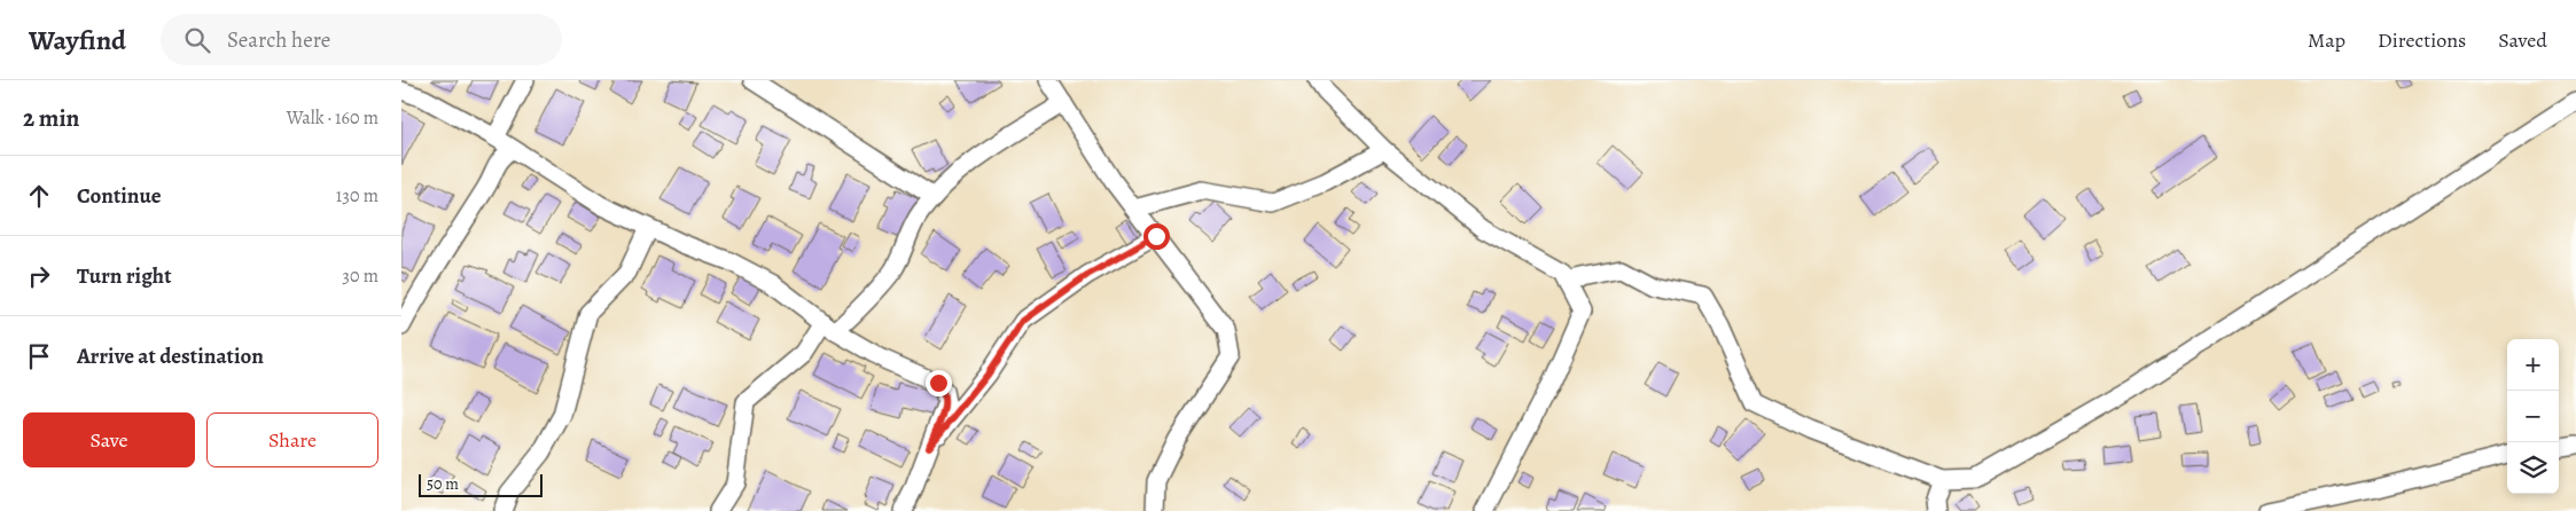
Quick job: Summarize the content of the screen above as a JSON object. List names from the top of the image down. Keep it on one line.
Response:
{"scale_bar":"50 m","page":{"header":"Wayfind","search":"Search here","nav":["Map","Directions","Saved"],"heading":["2 min","Walk · 160 m"],"list":[["Continue","130 m"],["Turn right","30 m"],"Arrive at destination"],"map_buttons":["+","−"],"buttons":["Save","Share"],"scale":"50 m"}}
